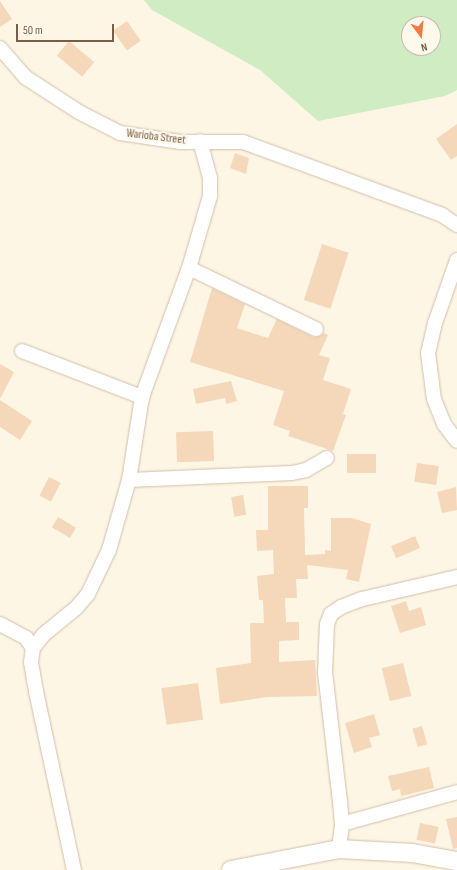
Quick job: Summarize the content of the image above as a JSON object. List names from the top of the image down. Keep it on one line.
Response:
{"streets":{"street":["Warioba Street"]},"scale_bar":"50 m","north":"bottom"}
